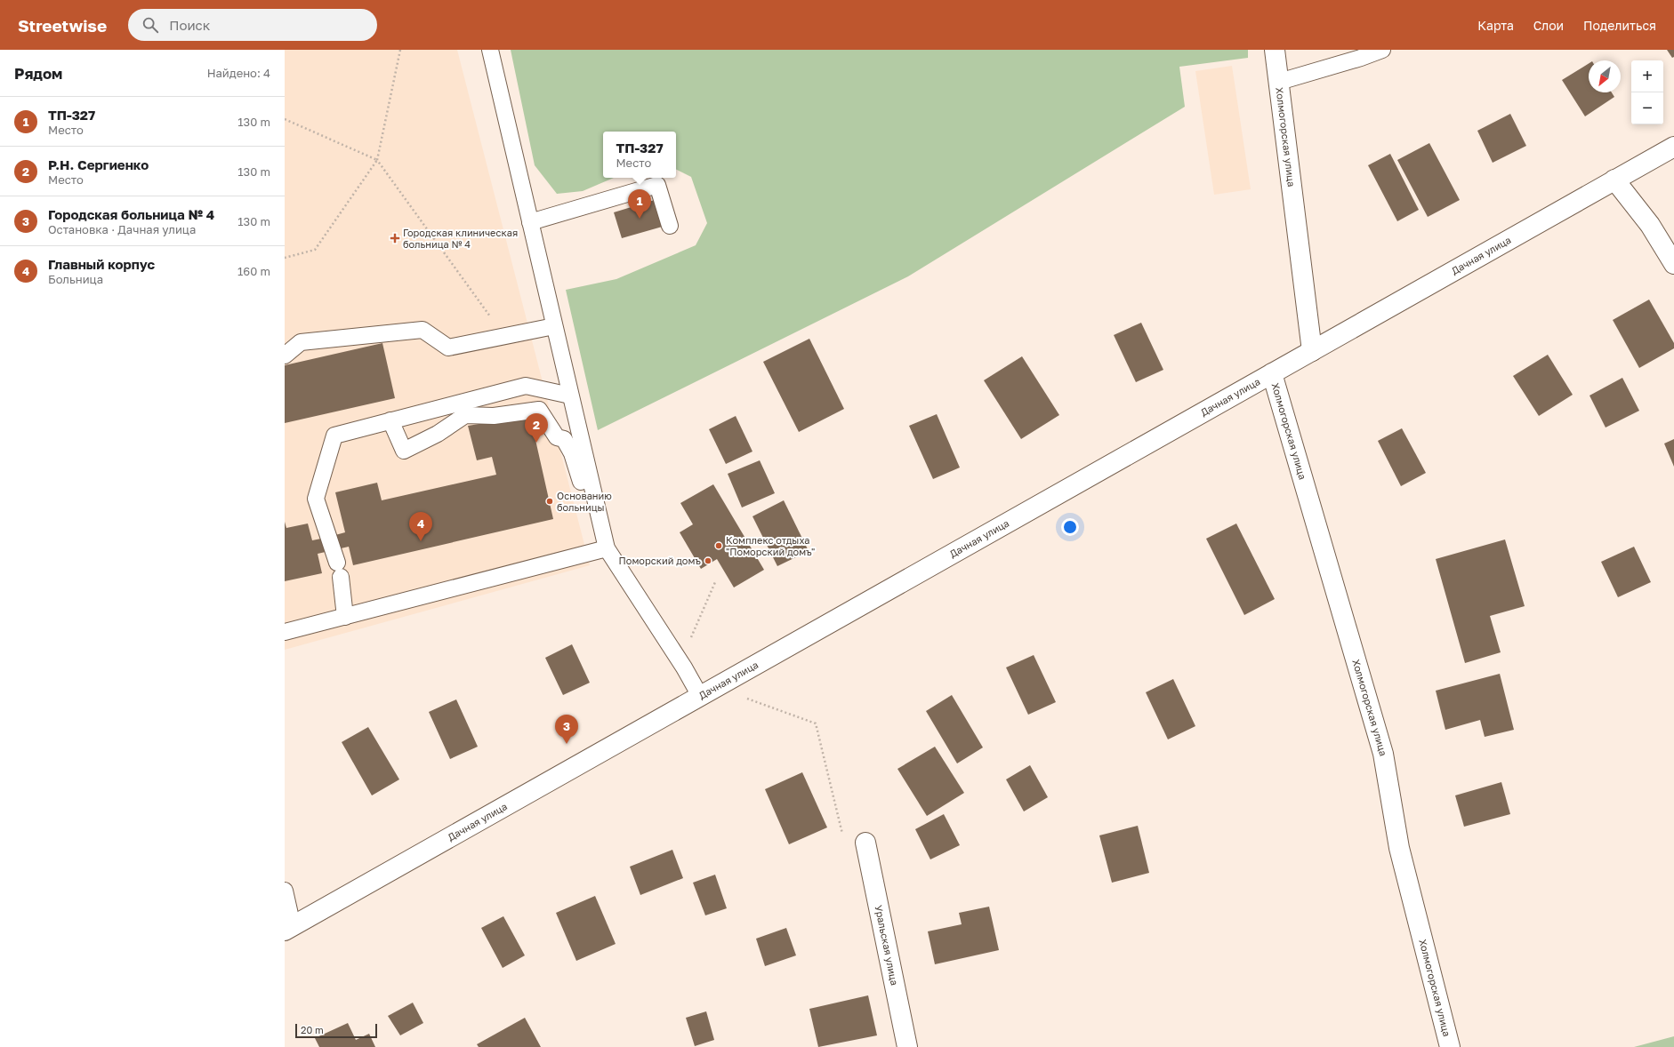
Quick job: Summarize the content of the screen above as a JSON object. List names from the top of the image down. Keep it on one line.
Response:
{"streets":{"street":["Холмогорская улица","Дачная улица","Уральская улица"]},"crossings":[["Холмогорская улица","Дачная улица"]],"places":{"health":["Городская клиническая больница № 4"],"other":["Основанию больницы","Комплекс отдыха \"Поморский домъ\"","Поморский домъ"]},"scale_bar":"20 m","north":"bottom left","page":{"header":"Streetwise","search":"Поиск","nav":["Карта","Слои","Поделиться"],"heading":["Рядом","Найдено: 4"],"map_buttons":["+","−"],"list":[{"mark":"1","name":"ТП-327","note":"Место","value":"130 m"},{"mark":"2","name":"Р.Н. Сергиенко","note":"Место","value":"130 m"},{"mark":"3","name":"Городская больница № 4","note":"Остановка · Дачная улица","value":"130 m"},{"mark":"4","name":"Главный корпус","note":"Больница","value":"160 m"}],"popup":["ТП-327","Место"],"pins":["1","2","4","3"],"scale":"20 m"}}
